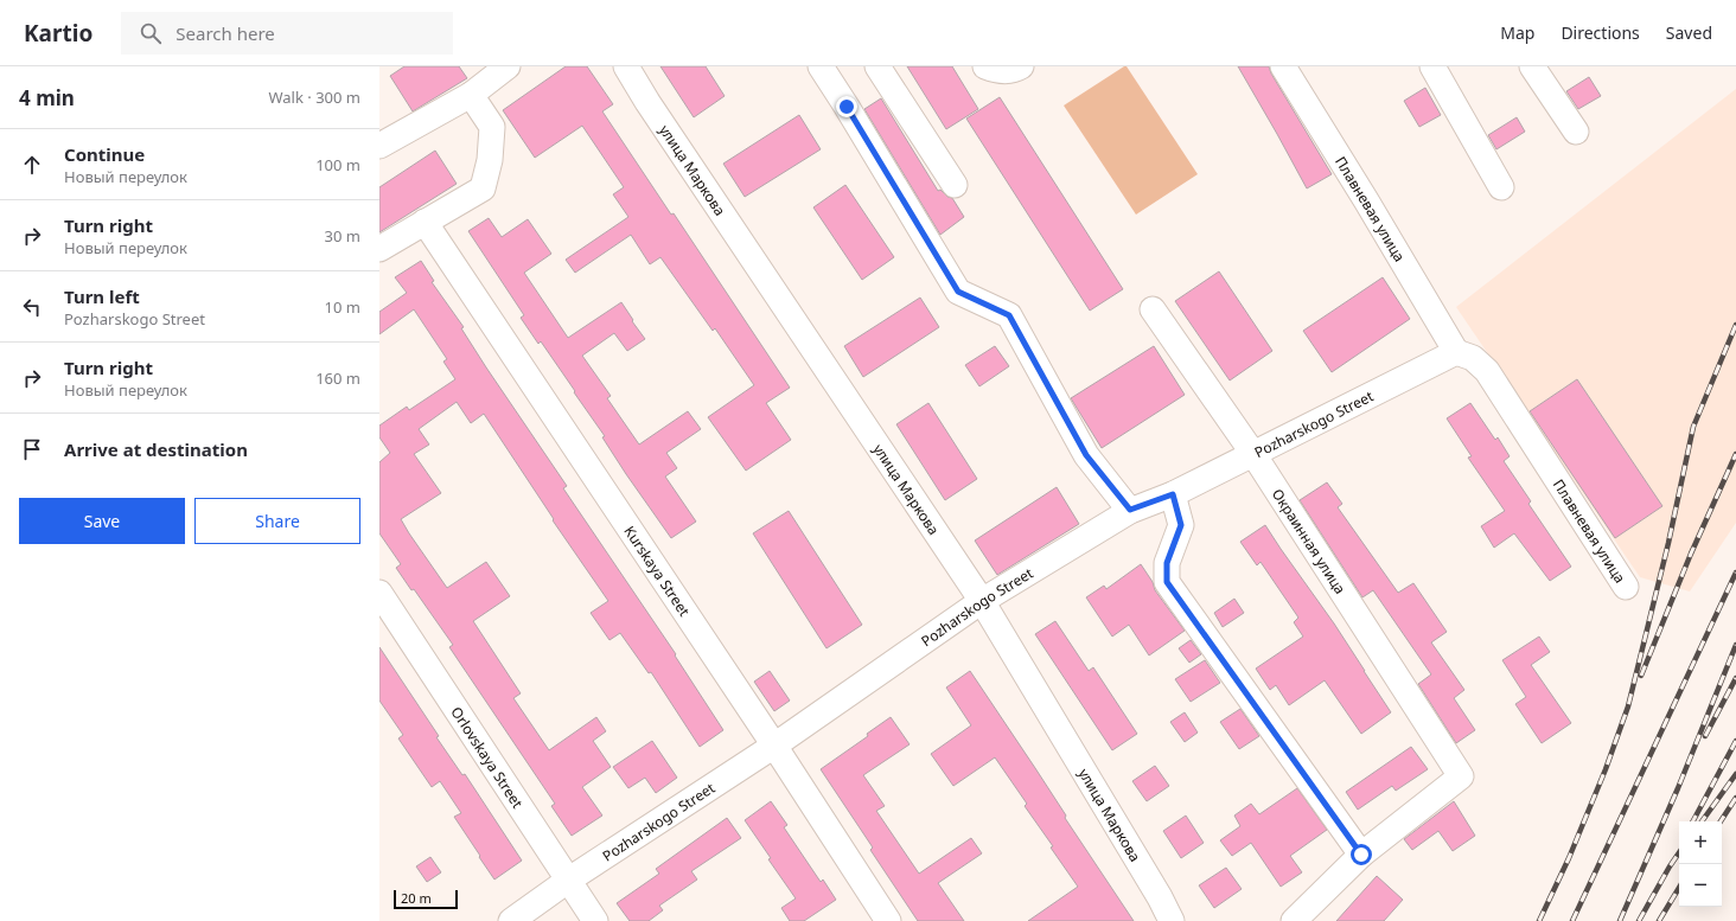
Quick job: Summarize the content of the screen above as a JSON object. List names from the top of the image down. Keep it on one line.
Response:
{"streets":{"street":["улица Маркова","Плавневая улица","Pozharskogo Street","Окраинная улица","Kurskaya Street","Orlovskaya Street"]},"crossings":[["улица Маркова","Pozharskogo Street"],["Плавневая улица","Pozharskogo Street"],["Pozharskogo Street","Окраинная улица"],["Pozharskogo Street","Kurskaya Street"],["Pozharskogo Street","Orlovskaya Street"]],"scale_bar":"20 m","page":{"header":"Kartio","search":"Search here","nav":["Map","Directions","Saved"],"heading":["4 min","Walk · 300 m"],"list":[["Continue","Новый переулок","100 m"],["Turn right","Новый переулок","30 m"],["Turn left","Pozharskogo Street","10 m"],["Turn right","Новый переулок","160 m"],"Arrive at destination"],"buttons":["Save","Share"],"map_buttons":["+","−"],"scale":"20 m"}}
